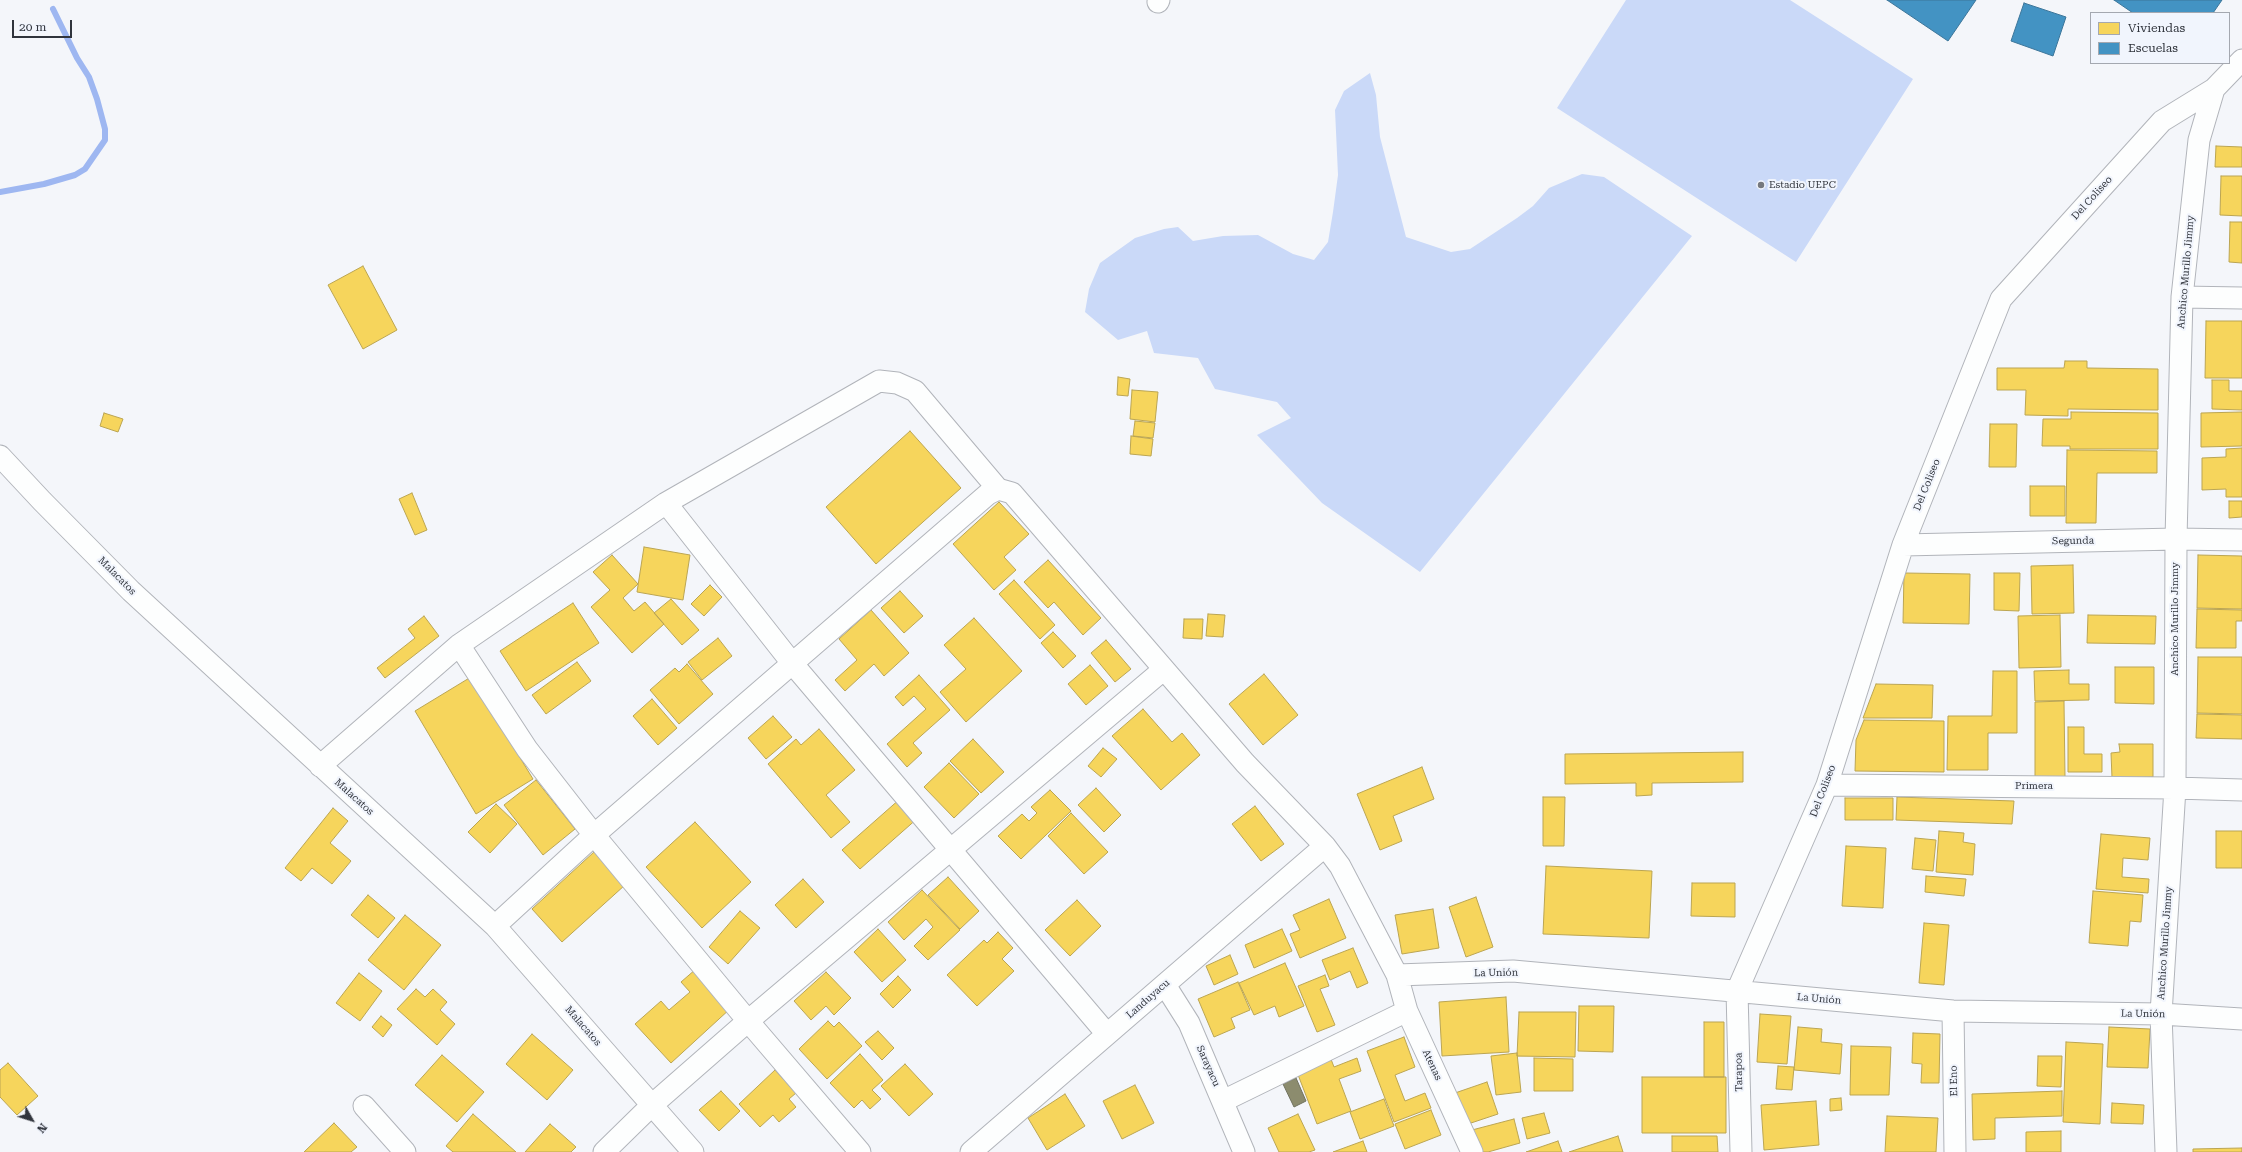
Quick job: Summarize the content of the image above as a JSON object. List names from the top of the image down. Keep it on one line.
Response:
{"streets":{"street":["Del Coliseo","Anchico Murillo Jimmy","Segunda","Malacatos","Primera","La Unión","Landuyacu","Atenas","Sarayacu","Tarapoa","El Eno"]},"crossings":[["Del Coliseo","Anchico Murillo Jimmy"],["Del Coliseo","Segunda"],["Del Coliseo","Primera"],["Del Coliseo","La Unión"],["Del Coliseo","Tarapoa"],["Anchico Murillo Jimmy","Segunda"],["Anchico Murillo Jimmy","Primera"],["Anchico Murillo Jimmy","La Unión"],["La Unión","Atenas"],["La Unión","Tarapoa"],["La Unión","El Eno"],["Landuyacu","Atenas"],["Landuyacu","Sarayacu"]],"places":["Estadio UEPC"],"legend":["Viviendas","Escuelas"],"scale_bar":"20 m","north":"bottom right"}
